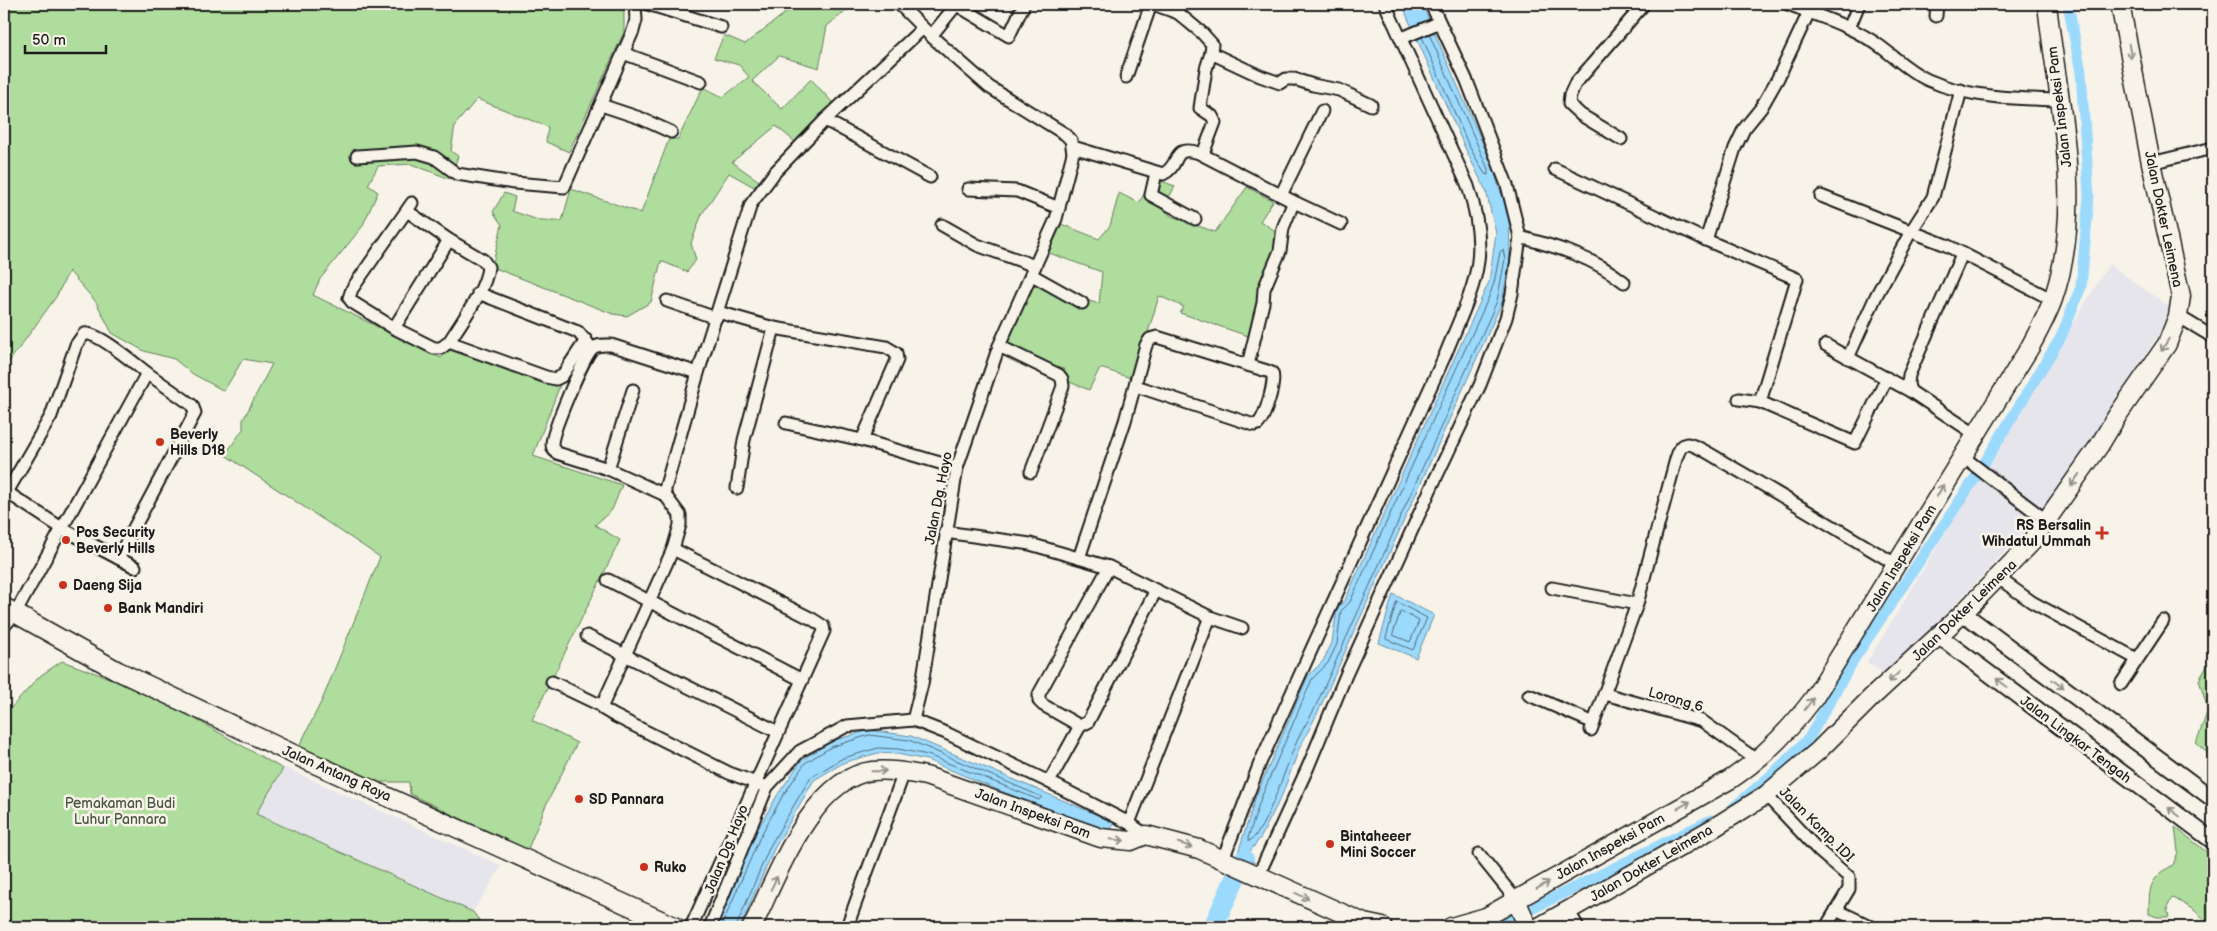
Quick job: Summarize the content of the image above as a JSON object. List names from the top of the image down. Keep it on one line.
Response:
{"streets":{"main road":["Jalan Inspeksi Pam","Jalan Dokter Leimena","Jalan Lingkar Tengah","Jalan Antang Raya"],"street":["Jalan Dg. Hayo","Lorong 6","Jalan Komp. IDI"]},"crossings":[["Jalan Inspeksi Pam","Lorong 6"],["Jalan Dokter Leimena","Jalan Lingkar Tengah"],["Jalan Dokter Leimena","Jalan Komp. IDI"]],"one_way":["Jalan Inspeksi Pam","Jalan Dokter Leimena"],"parks":["Pemakaman Budi Luhur Pannara"],"places":{"other":["Beverly Hills D18","Pos Security Beverly Hills","Daeng Sija","Bank Mandiri","SD Pannara","Bintaheeer Mini Soccer","Ruko"],"health":["RS Bersalin Wihdatul Ummah"]},"scale_bar":"50 m"}
